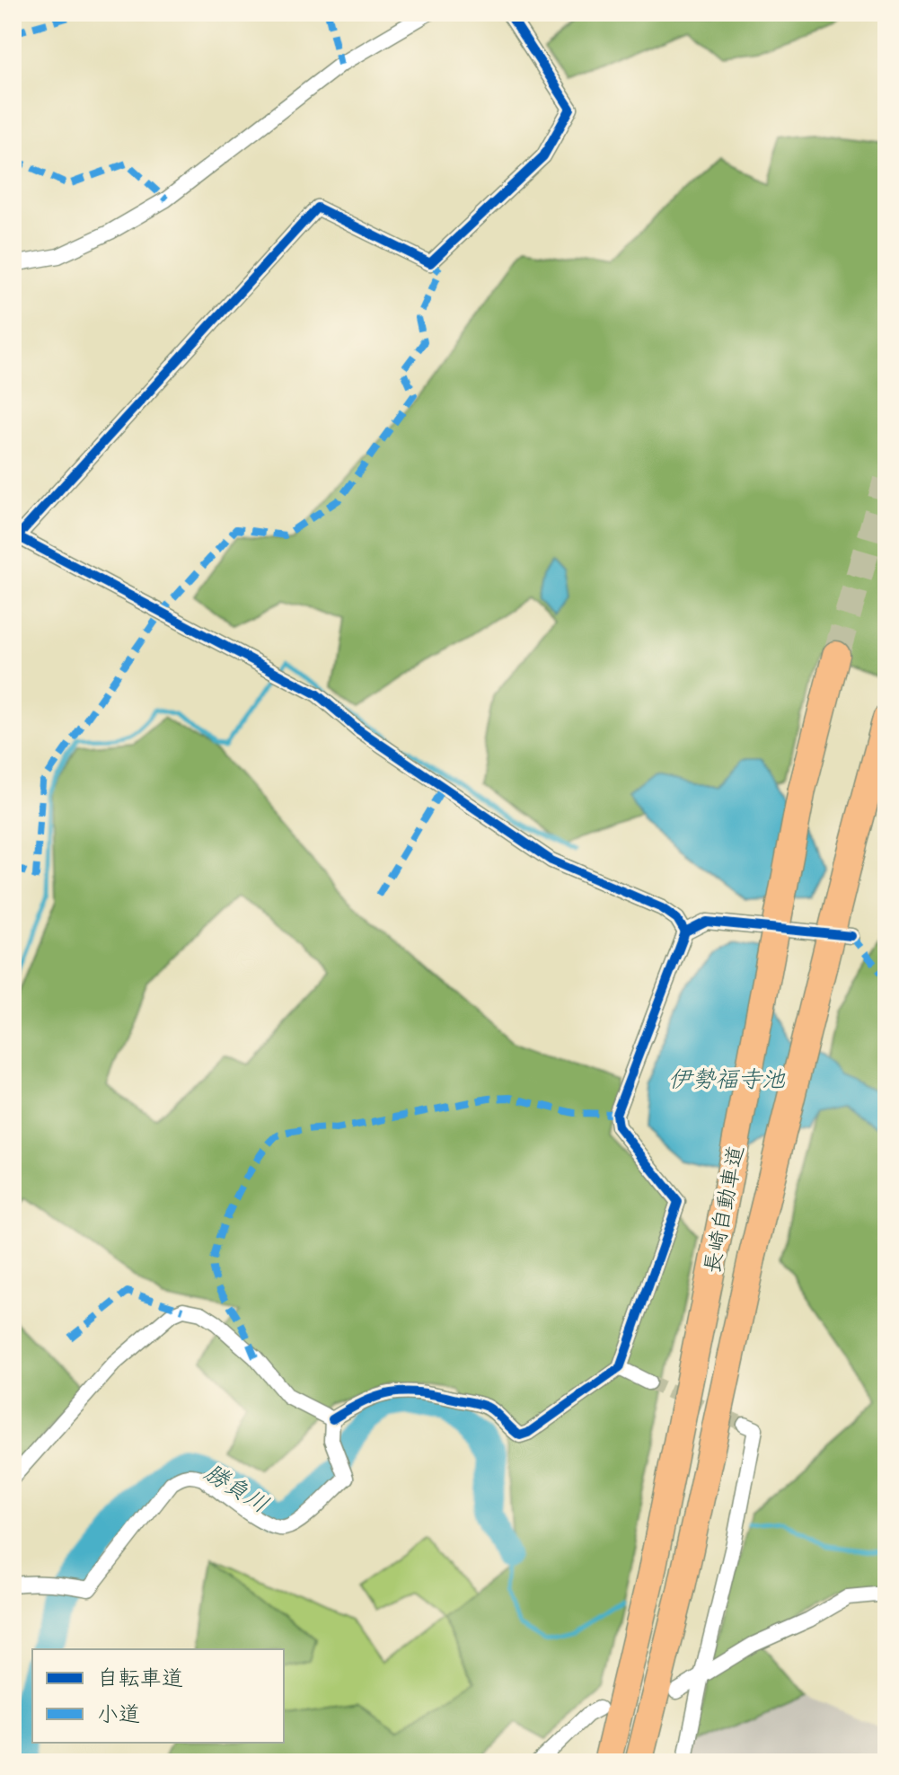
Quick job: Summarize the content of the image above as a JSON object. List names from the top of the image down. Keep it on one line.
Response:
{"streets":{"highway":["長崎自動車道"]},"water":["伊勢福寺池","勝負川"],"legend":["自転車道","小道"]}
